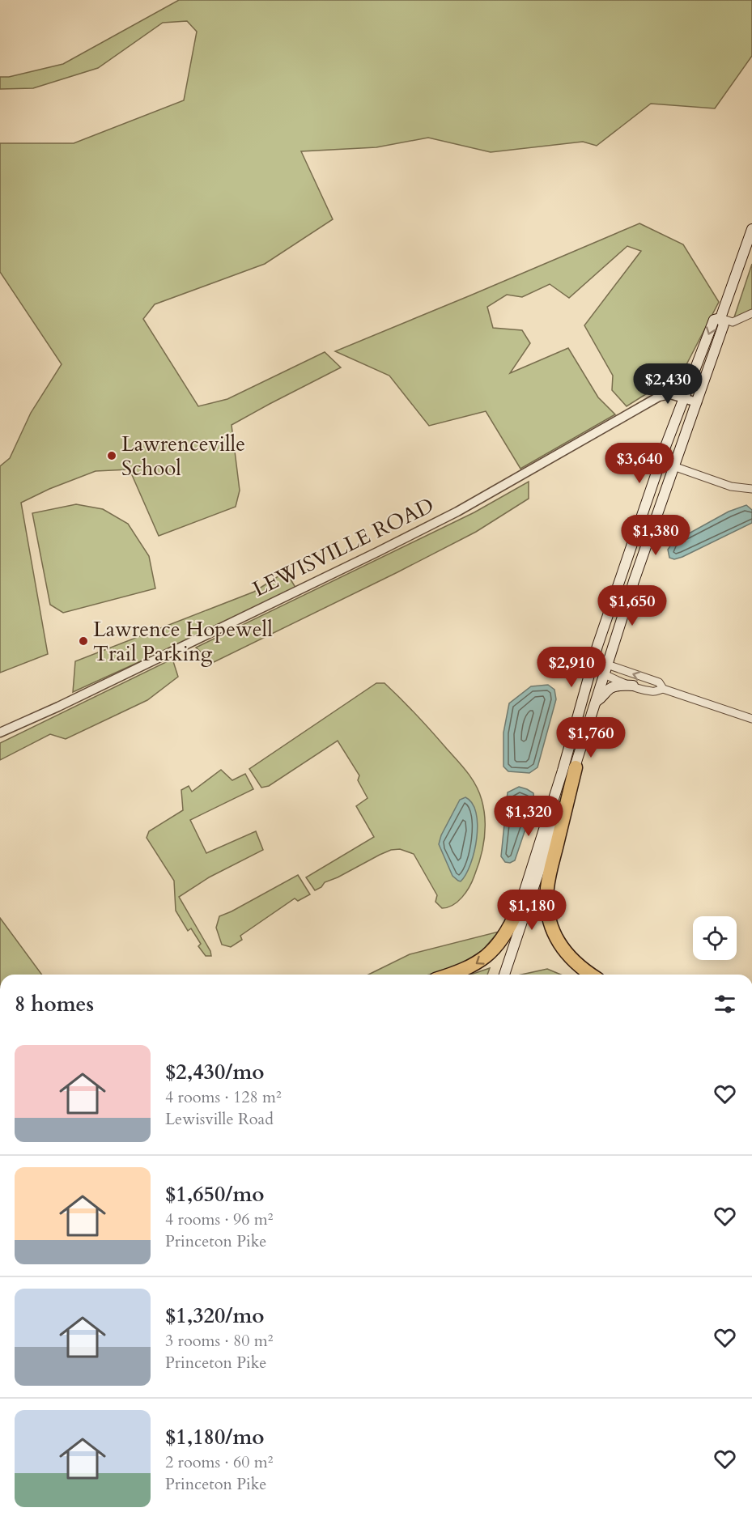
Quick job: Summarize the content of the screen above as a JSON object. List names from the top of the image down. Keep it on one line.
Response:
{"streets":{"street":["LEWISVILLE ROAD"]},"places":["Lawrenceville School","Lawrence Hopewell Trail Parking"],"page":{"price":["$2,430","$3,640","$1,380","$1,650","$2,910","$1,760","$1,320","$1,180"],"heading":"8 homes","list":[{"name":"$2,430/mo","note":"4 rooms · 128 m² · Lewisville Road"},{"name":"$1,650/mo","note":"4 rooms · 96 m² · Princeton Pike"},{"name":"$1,320/mo","note":"3 rooms · 80 m² · Princeton Pike"},{"name":"$1,180/mo","note":"2 rooms · 60 m² · Princeton Pike"}]}}
